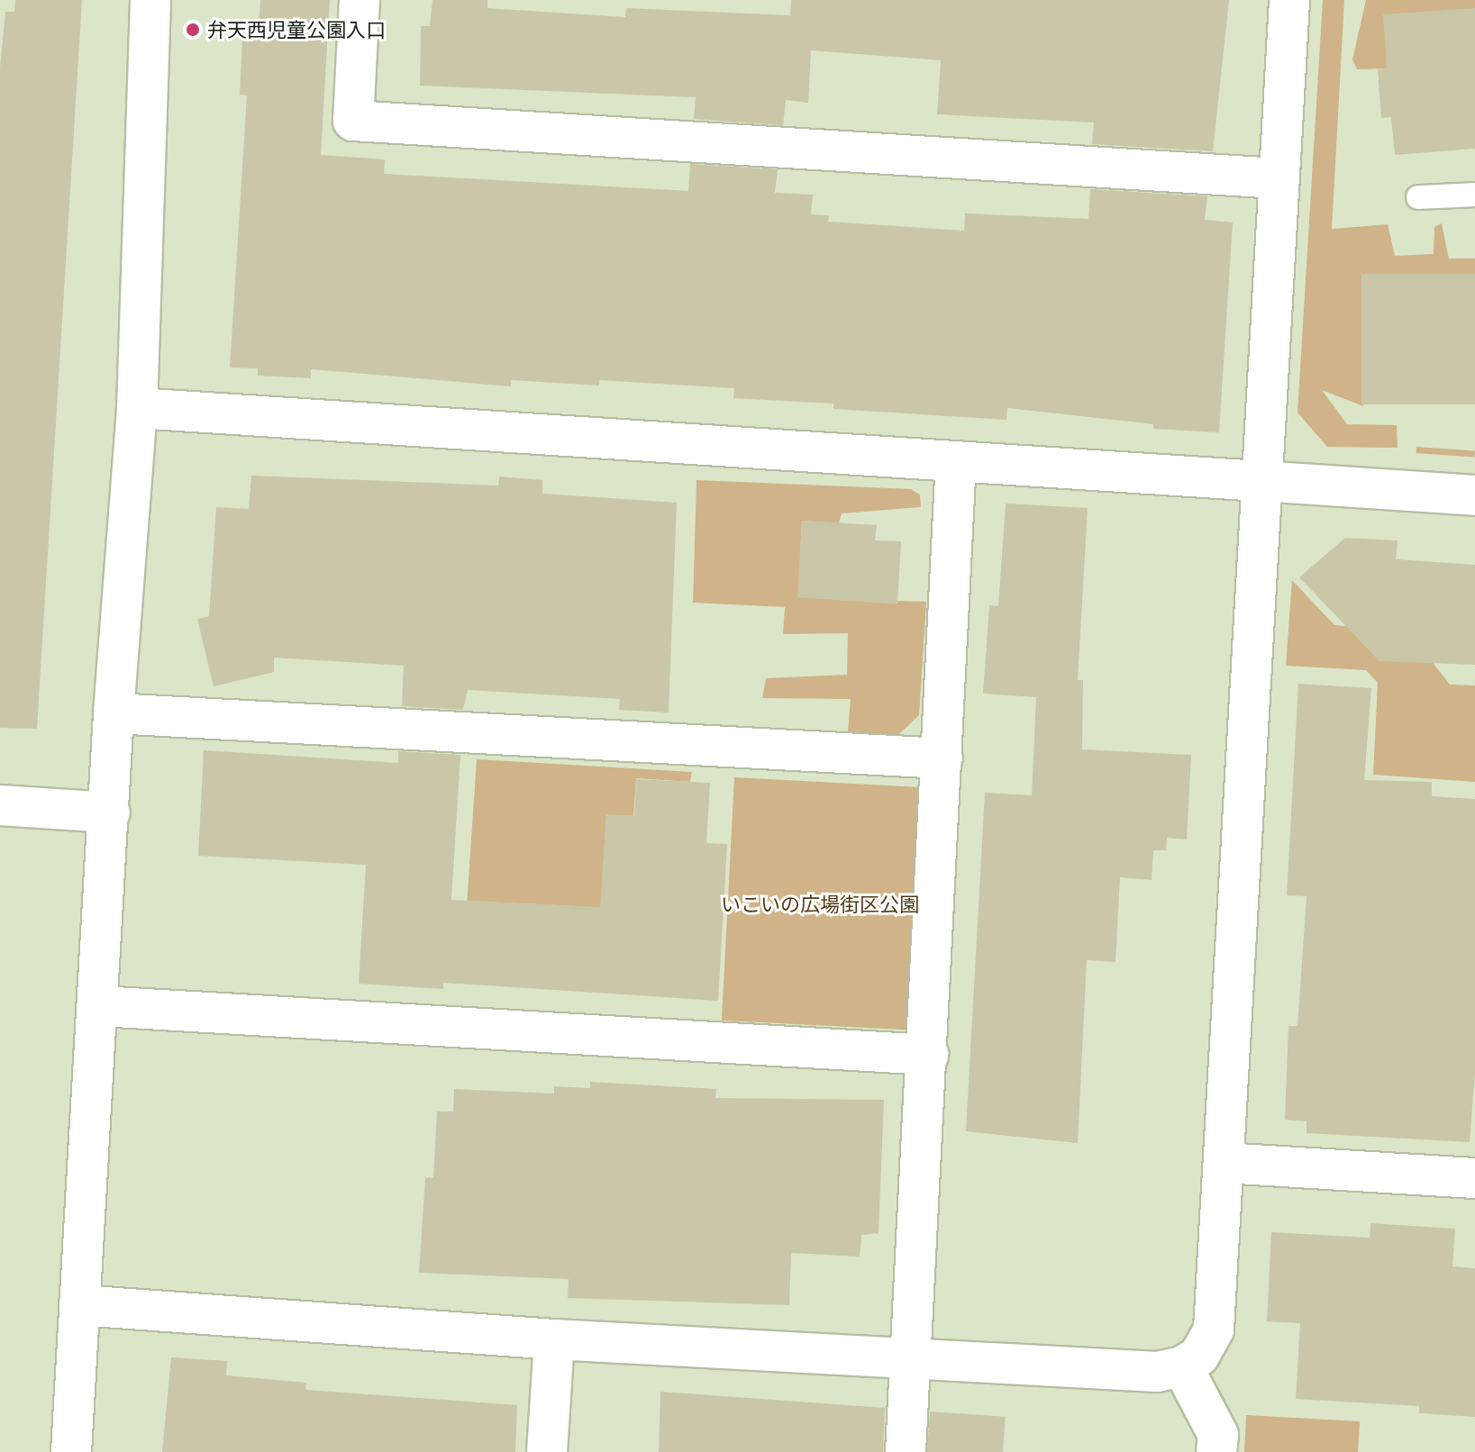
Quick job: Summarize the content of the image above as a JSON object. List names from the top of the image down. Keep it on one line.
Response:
{"parks":["いこいの広場街区公園"],"places":["弁天西児童公園入口"]}
